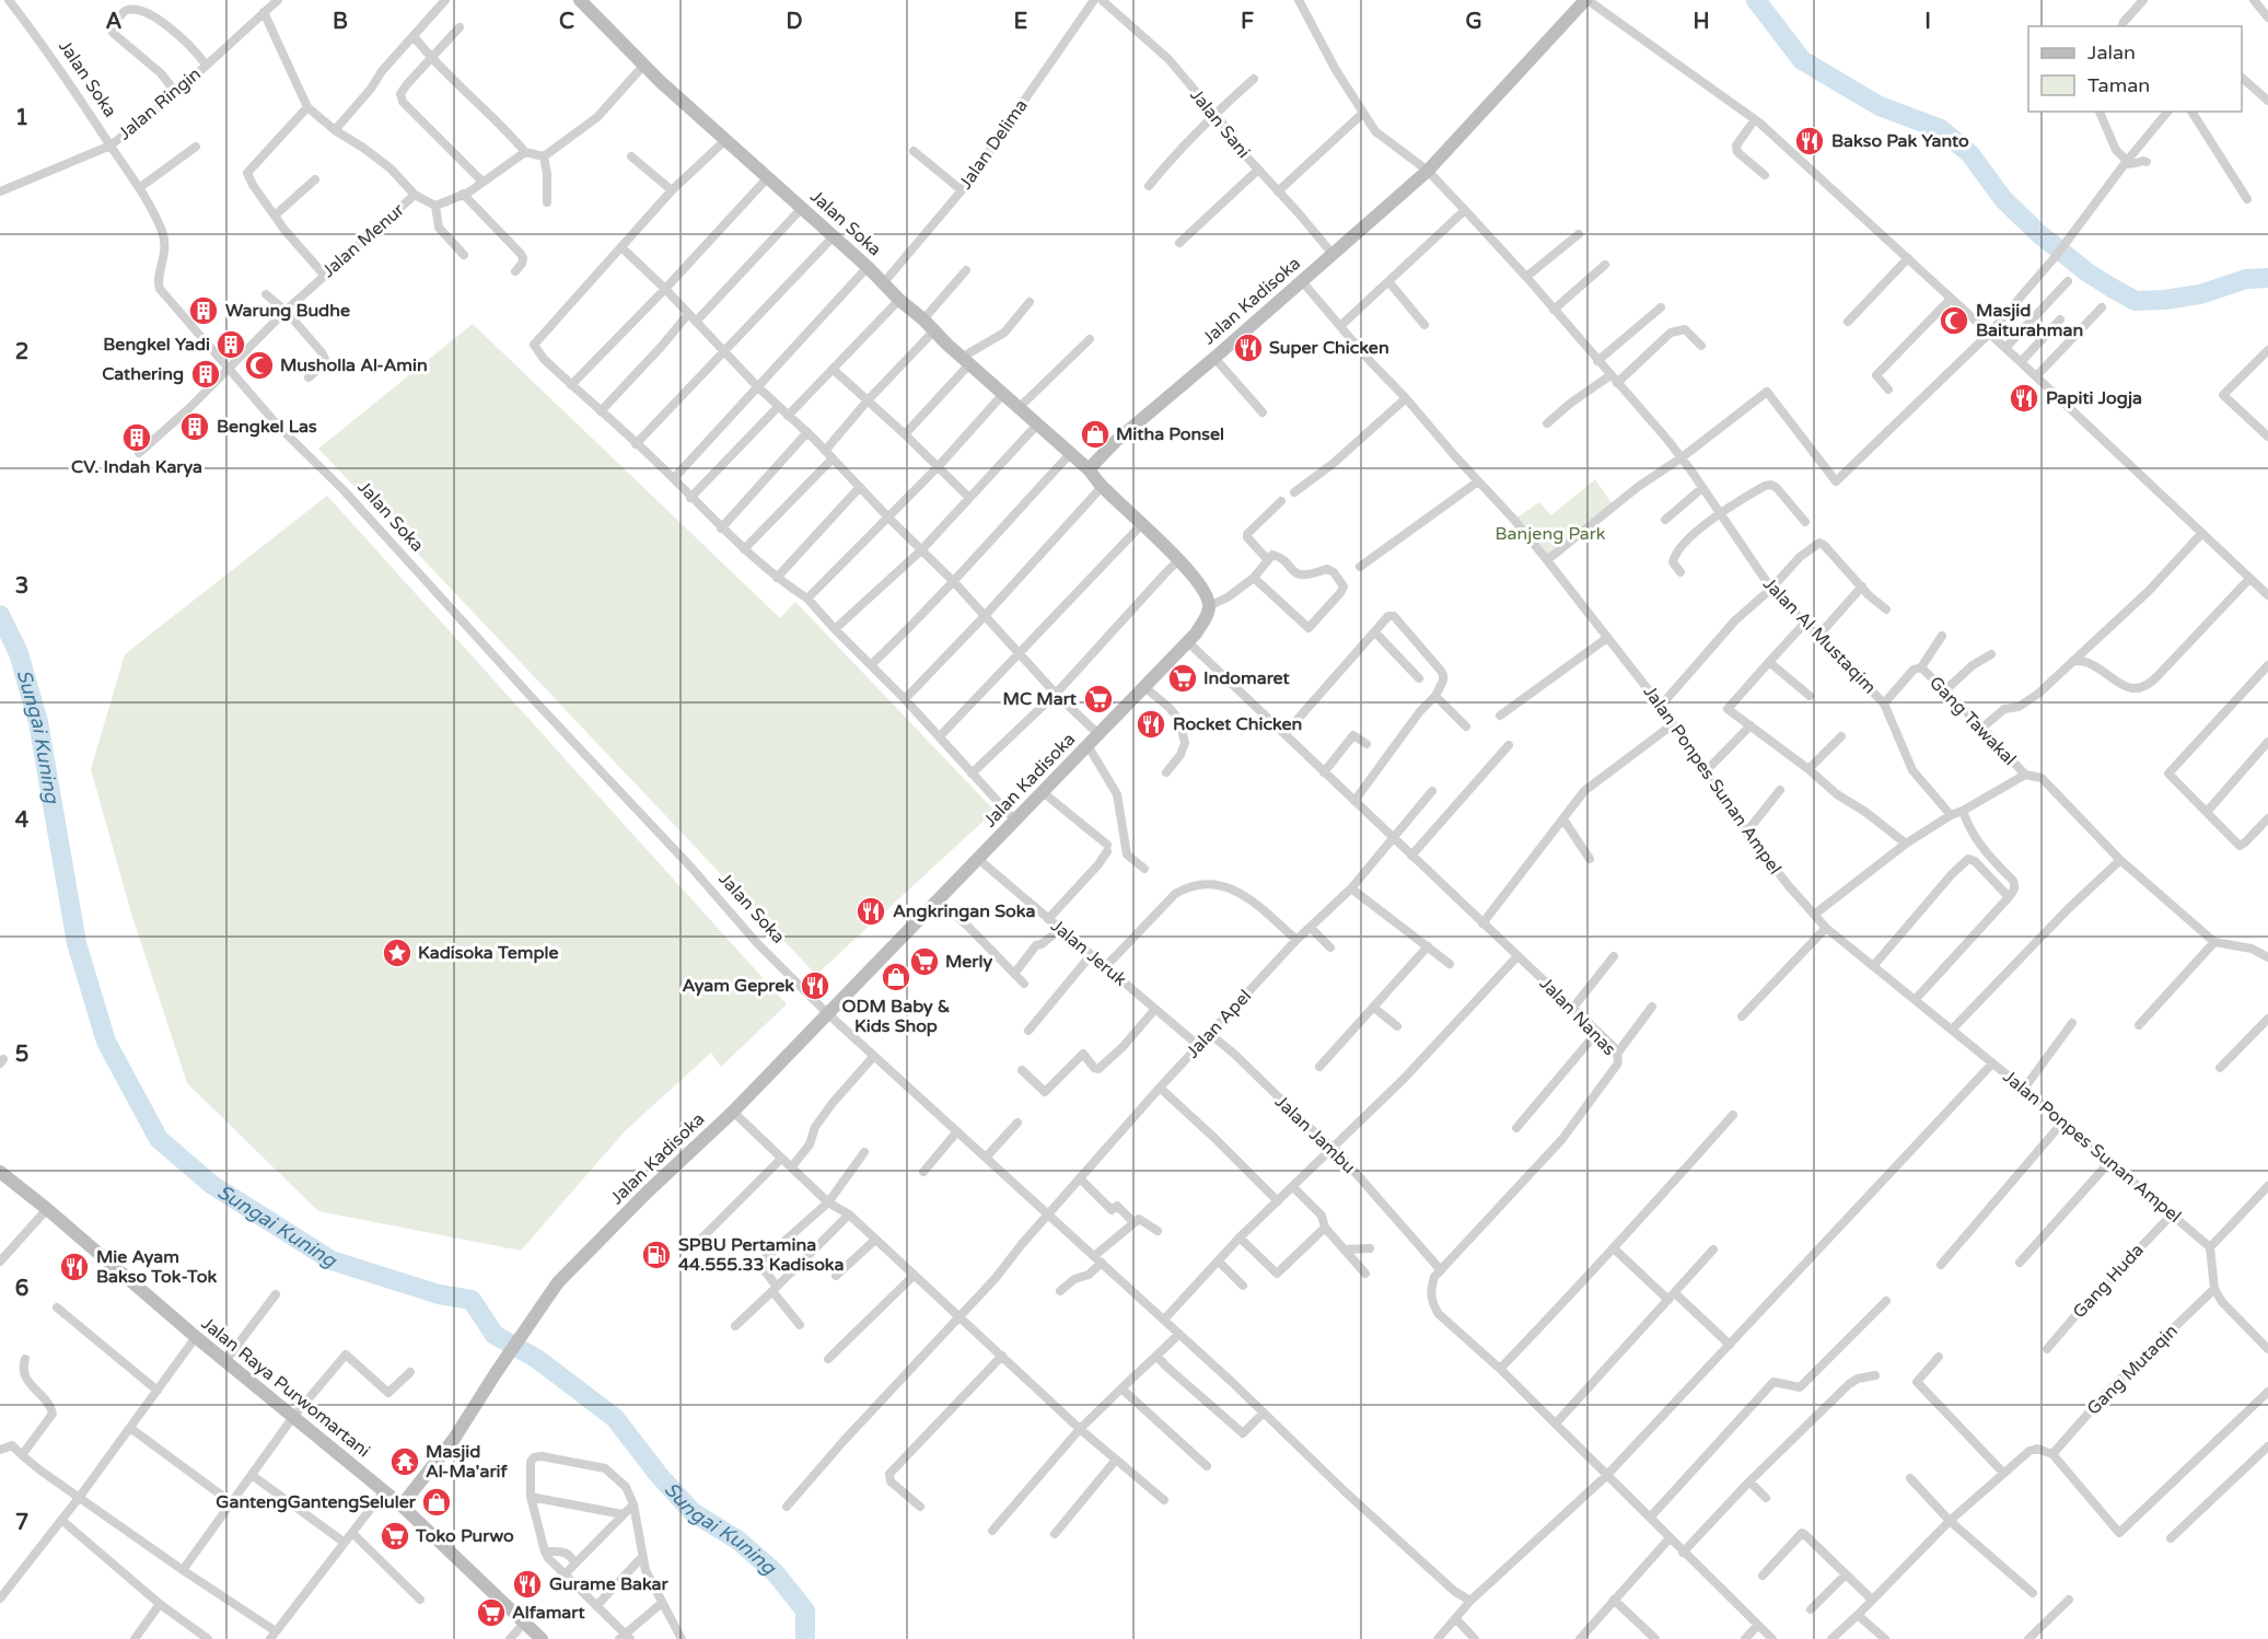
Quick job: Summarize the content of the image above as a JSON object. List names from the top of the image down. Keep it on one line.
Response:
{"streets":{"street":["Jalan Soka","Jalan Ringin","Jalan Sani","Jalan Delima","Jalan Menur","Jalan Kadisoka","Jalan Al Mustaqim","Gang Tawakal","Jalan Ponpes Sunan Ampel","Jalan Jeruk","Jalan Nanas","Jalan Apel","Jalan Jambu","Gang Huda","Gang Mutaqin","Jalan Raya Purwomartani"]},"crossings":[["Jalan Soka","Jalan Ringin"],["Jalan Soka","Jalan Delima"],["Jalan Soka","Jalan Menur"],["Jalan Soka","Jalan Kadisoka"],["Jalan Soka","Jalan Apel"],["Jalan Sani","Jalan Kadisoka"],["Jalan Kadisoka","Jalan Al Mustaqim"],["Jalan Kadisoka","Jalan Ponpes Sunan Ampel"],["Jalan Kadisoka","Jalan Jeruk"],["Jalan Kadisoka","Jalan Nanas"],["Jalan Kadisoka","Jalan Raya Purwomartani"],["Jalan Ponpes Sunan Ampel","Gang Huda"],["Jalan Jeruk","Jalan Apel"],["Jalan Nanas","Jalan Apel"],["Jalan Nanas","Jalan Jambu"],["Jalan Apel","Jalan Jambu"]],"water":["Sungai Kuning"],"parks":["Banjeng Park"],"places":{"restaurant":["Bakso Pak Yanto","Super Chicken","Papiti Jogja","Rocket Chicken","Angkringan Soka","Ayam Geprek","Mie Ayam Bakso Tok-Tok","Gurame Bakar"],"building":["Warung Budhe","Bengkel Yadi","Cathering","Bengkel Las","CV. Indah Karya"],"mosque":["Masjid Baiturahman","Musholla Al-Amin"],"shop":["Mitha Ponsel","ODM Baby & Kids Shop","GantengGantengSeluler"],"supermarket":["Indomaret","MC Mart","Merly","Toko Purwo","Alfamart"],"place":["Kadisoka Temple"],"fuel station":["SPBU Pertamina 44.555.33 Kadisoka"],"temple":["Masjid Al-Ma'arif"]},"legend":["Jalan","Taman"],"grid":{"columns":["A","B","C","D","E","F","G","H","I"],"rows":["1","2","3","4","5","6","7"]}}
